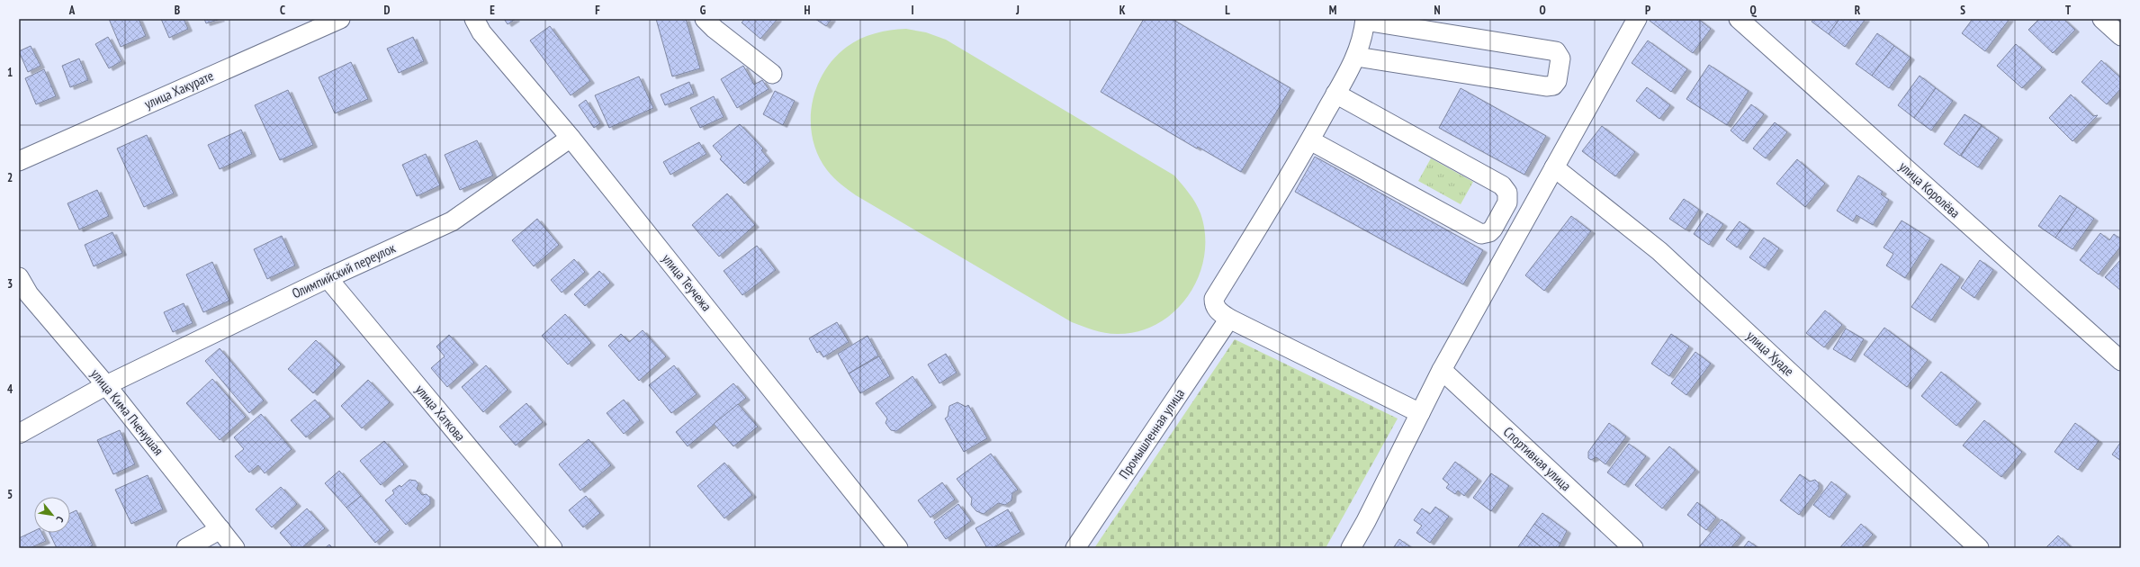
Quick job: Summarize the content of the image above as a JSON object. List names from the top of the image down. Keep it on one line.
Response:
{"streets":{"street":["улица Хакурате","улица Королёва","Олимпийский переулок","улица Теучежа","улица Хуаде","улица Кима Пченушая","улица Хаткова","Промышленная улица","Спортивная улица"]},"crossings":[["Олимпийский переулок","улица Теучежа"],["Олимпийский переулок","улица Кима Пченушая"],["Олимпийский переулок","улица Хаткова"]],"north":"bottom right","grid":{"columns":["A","B","C","D","E","F","G","H","I","J","K","L","M","N","O","P","Q","R","S","T"],"rows":["1","2","3","4","5"]}}
